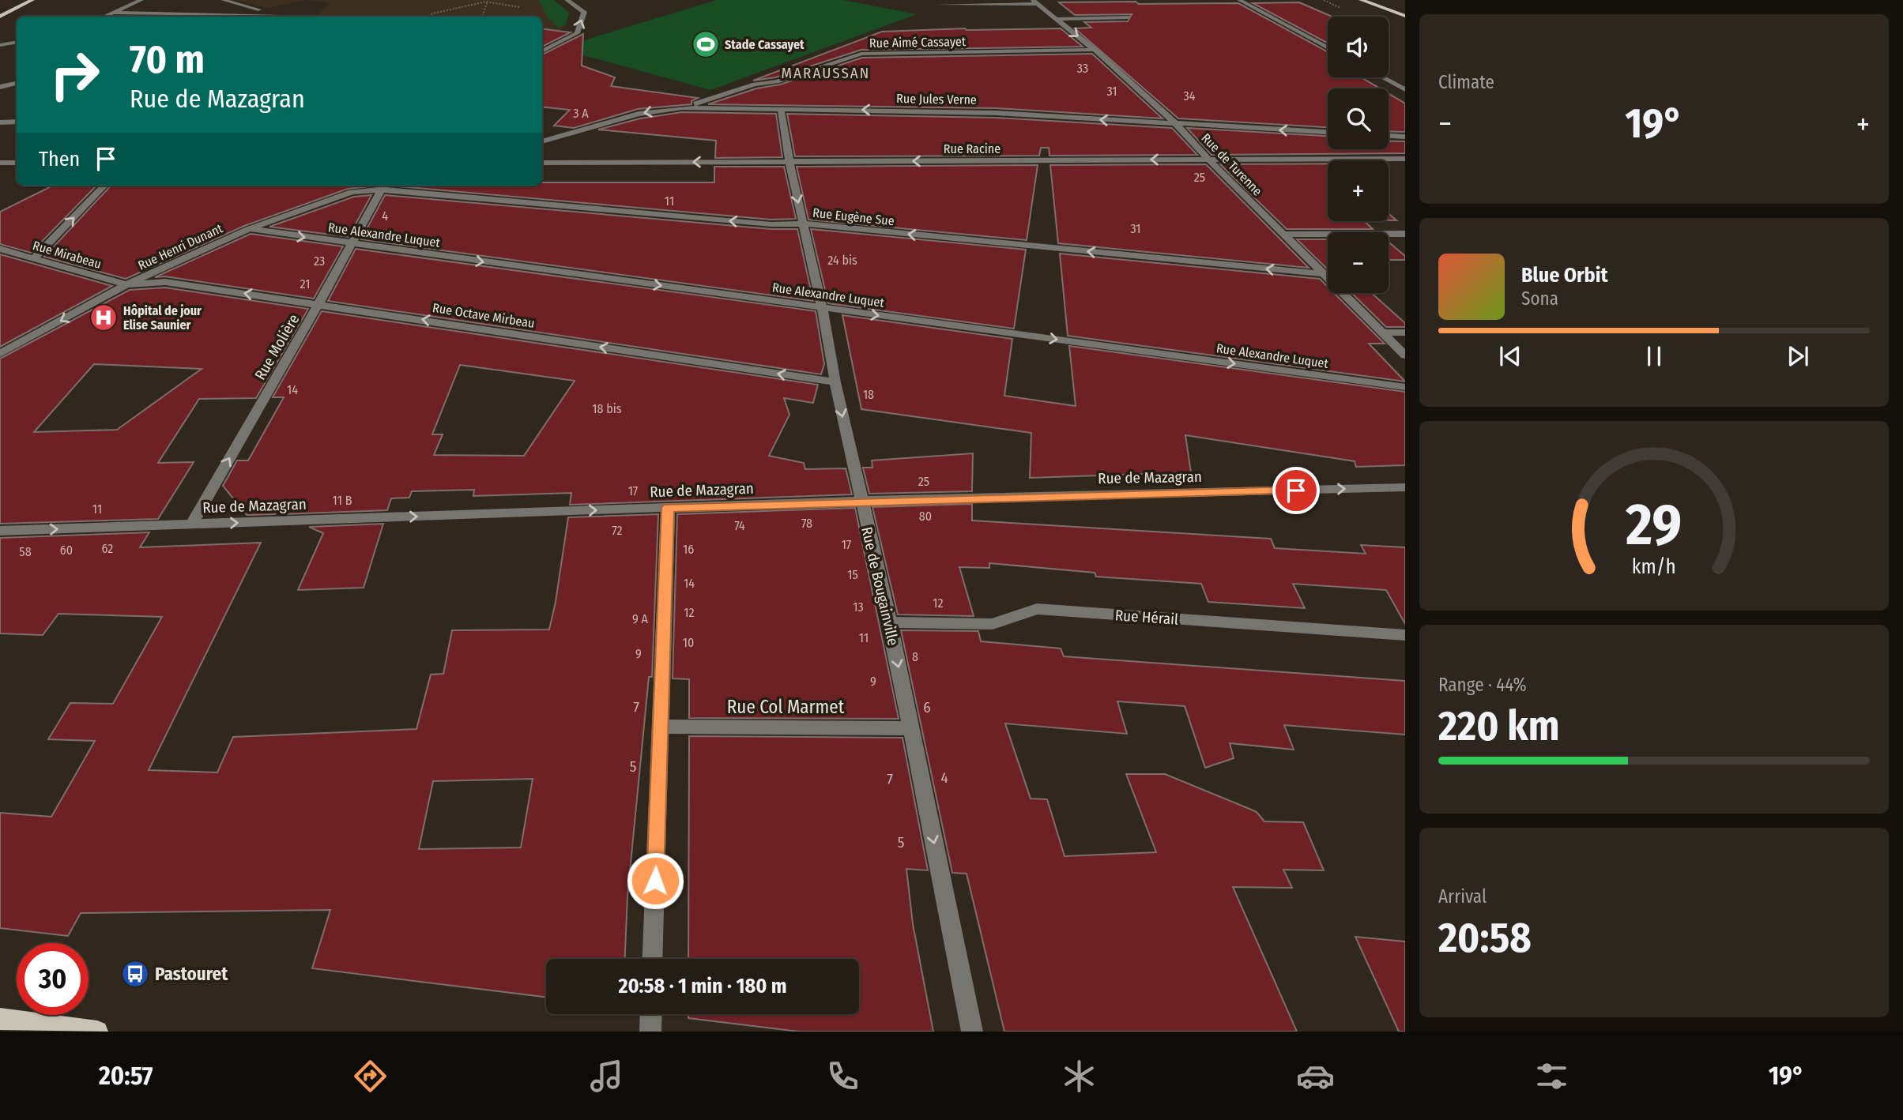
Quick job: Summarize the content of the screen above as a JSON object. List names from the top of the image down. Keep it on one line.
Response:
{"streets":{"street":["Rue Aimé Cassayet","Rue Jules Verne","Rue Racine","Rue de Turenne","Rue Eugène Sue","Rue Alexandre Luquet","Rue Henri Dunant","Rue Mirabeau","Rue Octave Mirbeau","Rue Molière","Rue de Mazagran","Rue de Bougainville","Rue Hérail","Rue Col Marmet"]},"crossings":[["Rue Aimé Cassayet","Rue Jules Verne"],["Rue Aimé Cassayet","Rue de Turenne"],["Rue Jules Verne","Rue de Turenne"],["Rue Jules Verne","Rue de Bougainville"],["Rue Racine","Rue de Turenne"],["Rue Racine","Rue de Bougainville"],["Rue de Turenne","Rue Eugène Sue"],["Rue Eugène Sue","Rue Henri Dunant"],["Rue Eugène Sue","Rue Molière"],["Rue Eugène Sue","Rue de Bougainville"],["Rue Alexandre Luquet","Rue Henri Dunant"],["Rue Alexandre Luquet","Rue Molière"],["Rue Alexandre Luquet","Rue de Bougainville"],["Rue Henri Dunant","Rue Mirabeau"],["Rue Henri Dunant","Rue Octave Mirbeau"],["Rue Henri Dunant","Rue Molière"],["Rue Mirabeau","Rue Octave Mirbeau"],["Rue Octave Mirbeau","Rue Molière"],["Rue Octave Mirbeau","Rue de Bougainville"],["Rue Molière","Rue de Mazagran"],["Rue de Mazagran","Rue de Bougainville"],["Rue de Bougainville","Rue Hérail"],["Rue de Bougainville","Rue Col Marmet"]],"one_way":["Rue Racine","Rue Eugène Sue","Rue Alexandre Luquet","Rue Octave Mirbeau","Rue Molière","Rue de Mazagran","Rue de Bougainville"],"districts":["MARAUSSAN"],"places":{"sports":["Stade Cassayet"],"hospital":["Hôpital de jour Elise Saunier"],"bus stop":["Pastouret"]},"house_numbers":["33","31","34","3 A","25","11","4","31","24 bis","23","21","14","18","18 bis","25","17","11 B","11","80","78","74","72","17","62","16","60","58","15","14","12","13","12","9 A","11","10","9","8","9","7","6","5","4","7","5"],"page":{"tile":["Climate",["Range · 44%","220 km"],["Arrival","20:58"]],"map_buttons":["+","−"],"turn":["70 m","Rue de Mazagran"],"heat":["−","19°","+"],"then":"Then","song":["Blue Orbit","Sona"],"limit":"30","trip":"20:58 · 1 min · 180 m","tabs":["20:57","19°"],"gauge":["29","km/h"]}}
